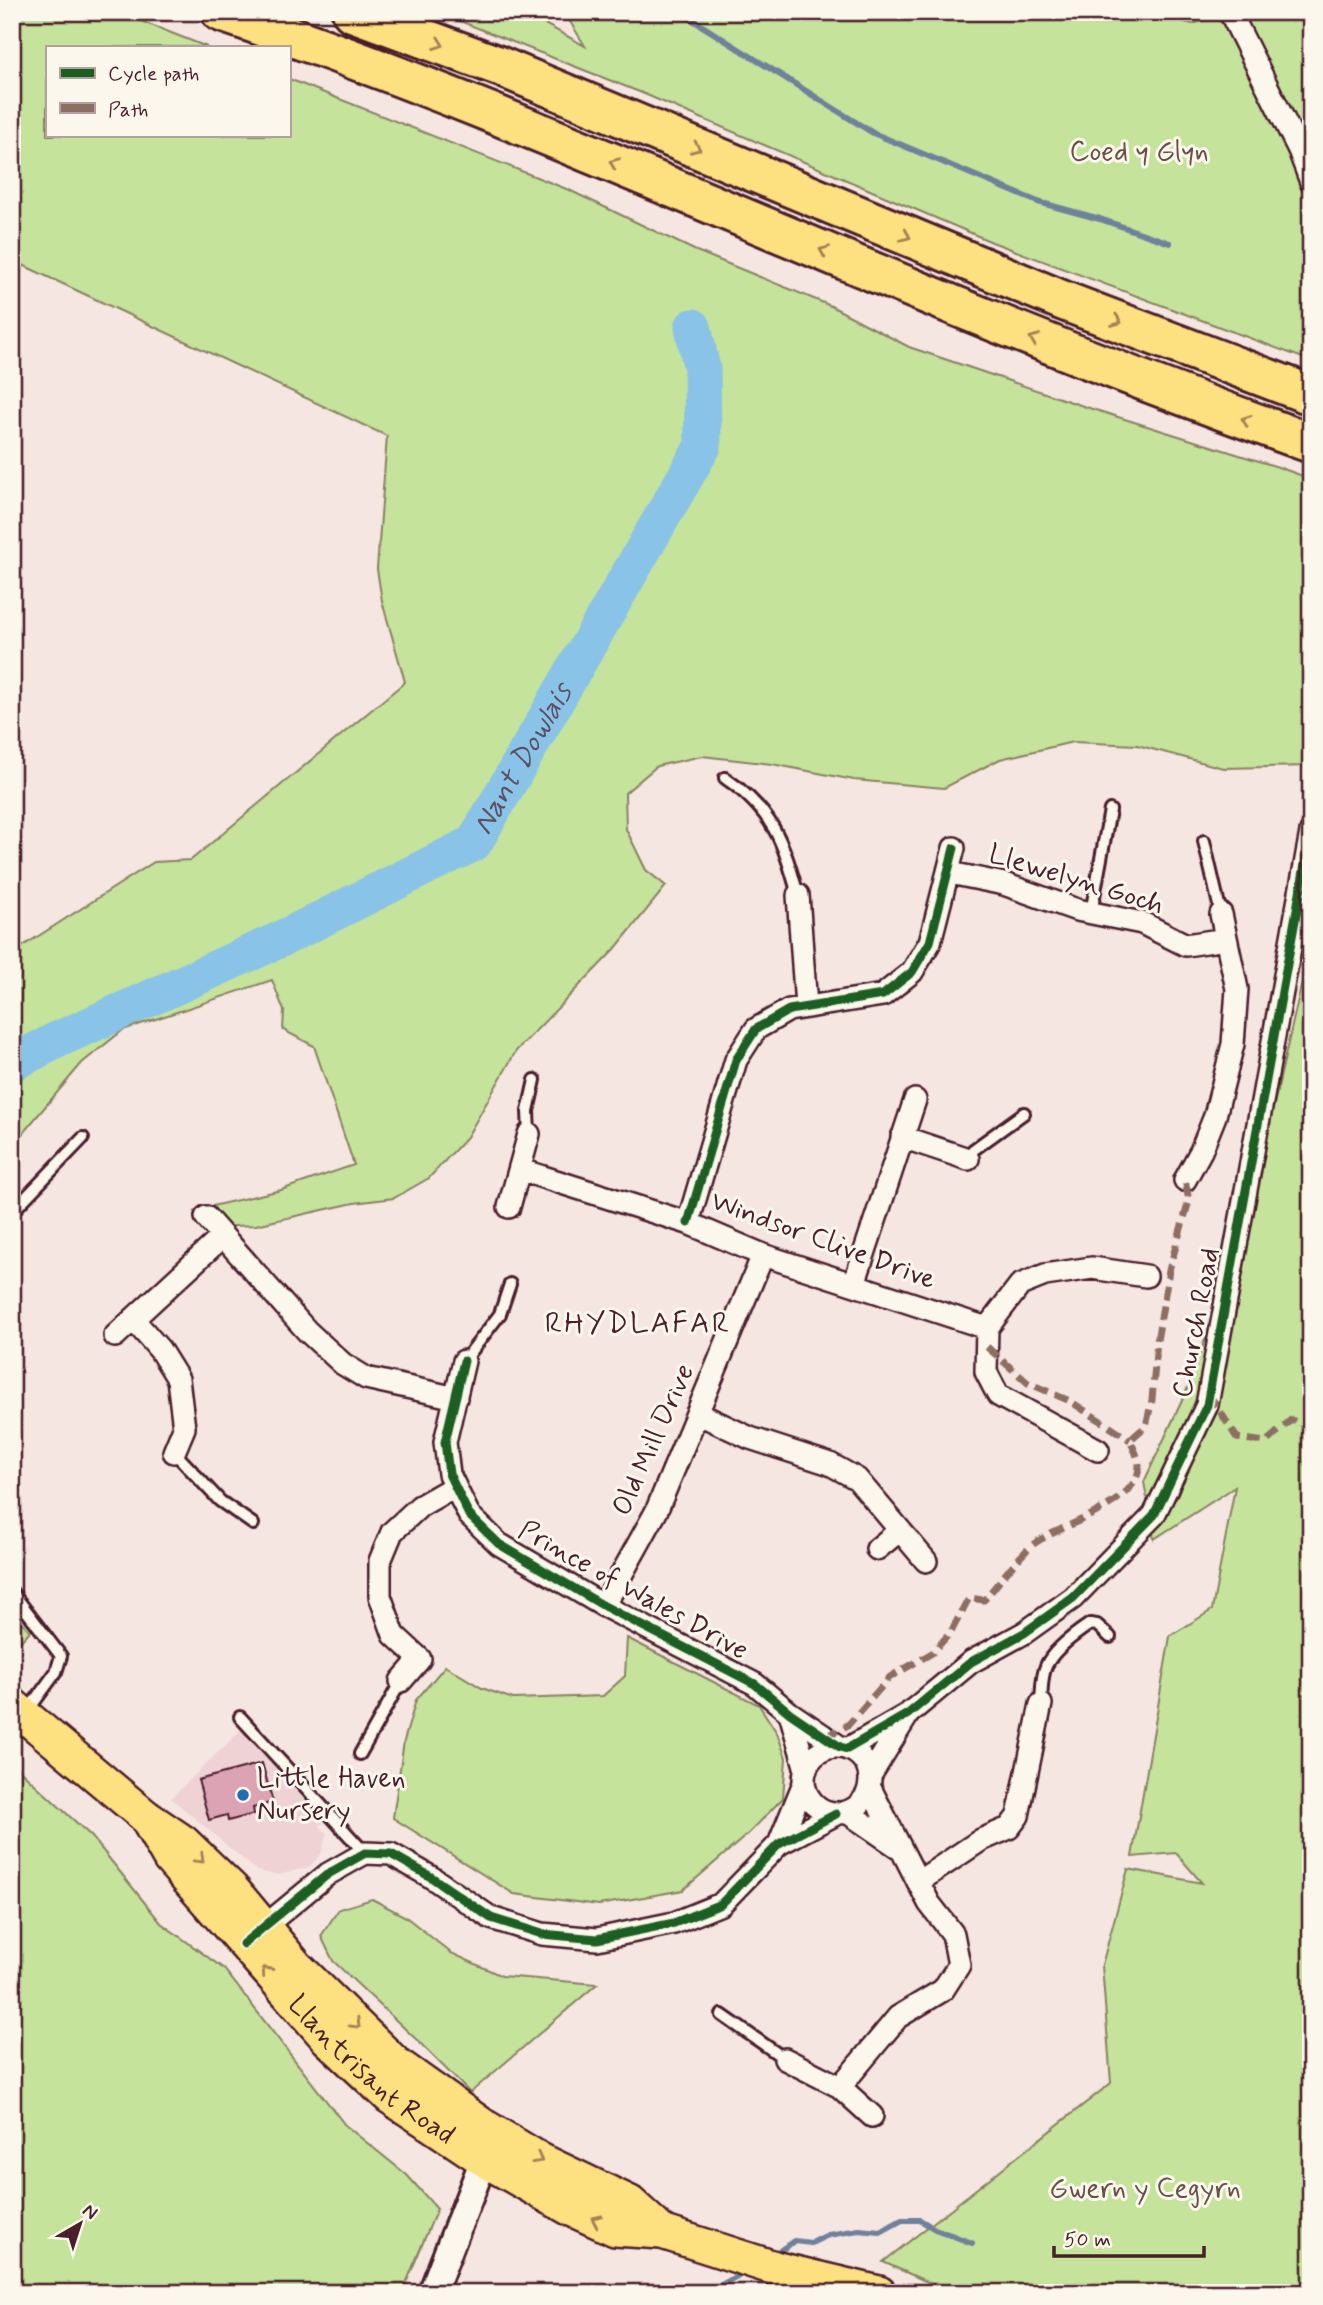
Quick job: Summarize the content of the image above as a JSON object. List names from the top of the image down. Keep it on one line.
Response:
{"streets":{"main road":["Llantrisant Road"],"street":["Llewelyn Goch","Windsor Clive Drive","Church Road","Old Mill Drive","Prince of Wales Drive"]},"crossings":[["Llewelyn Goch","Windsor Clive Drive"],["Windsor Clive Drive","Old Mill Drive"],["Church Road","Prince of Wales Drive"],["Old Mill Drive","Prince of Wales Drive"]],"districts":["RHYDLAFAR"],"water":["Nant Dowlais"],"parks":["Coed y Glyn","Gwern y Cegyrn"],"places":["Little Haven Nursery"],"legend":["Cycle path","Path"],"scale_bar":"50 m","north":"top right"}
